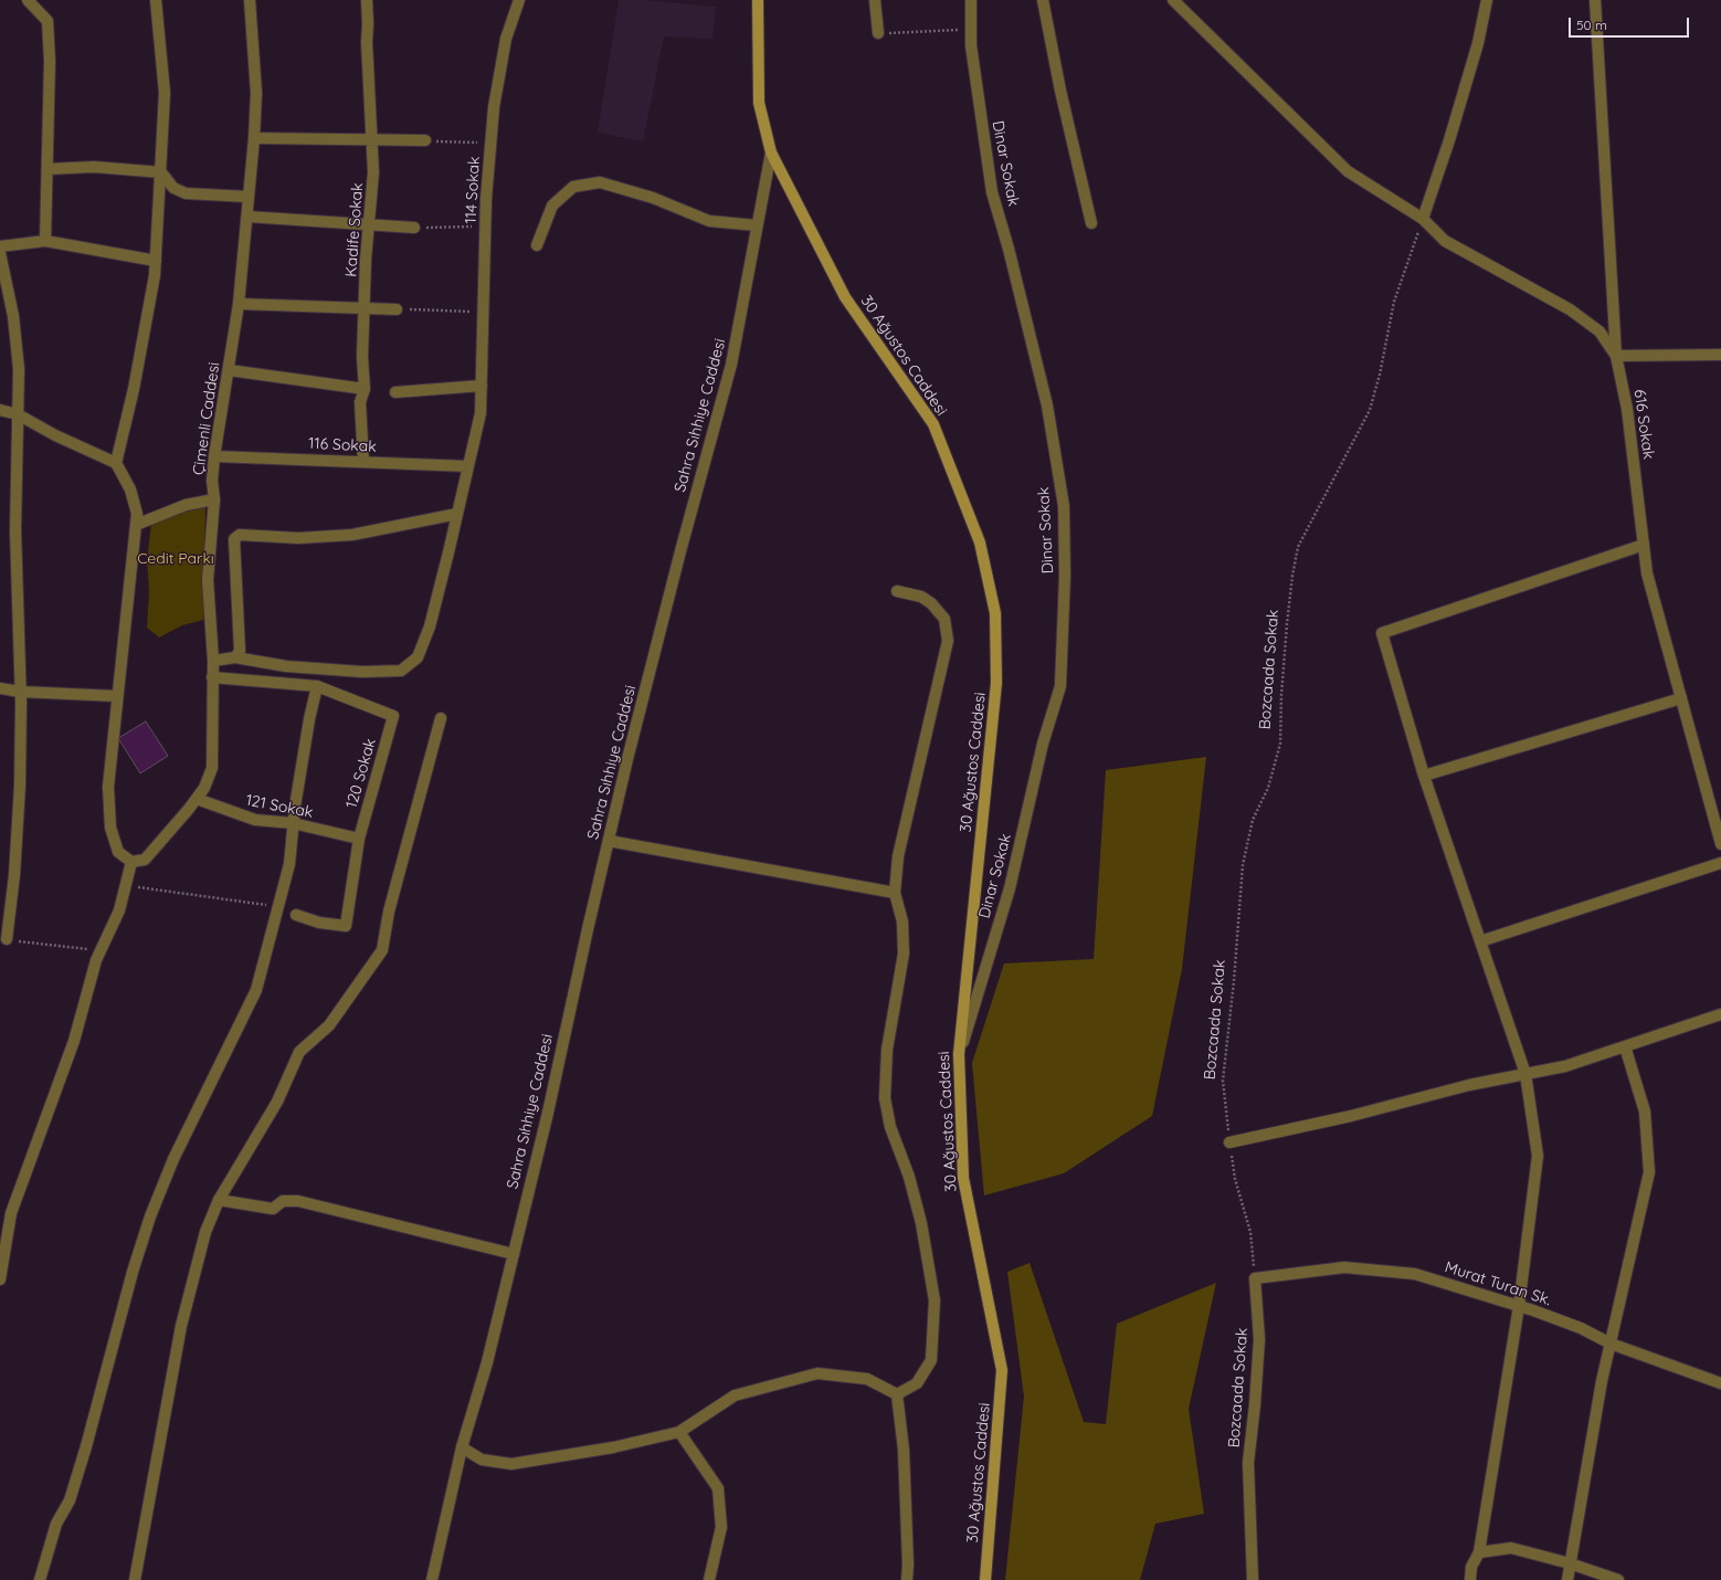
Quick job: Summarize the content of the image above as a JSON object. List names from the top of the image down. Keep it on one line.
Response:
{"streets":{"main road":["30 Ağustos Caddesi"],"street":["Dinar Sokak","114 Sokak","Kadife Sokak","Sahra Sıhhiye Caddesi","Çimenli Caddesi","616 Sokak","116 Sokak","Bozcaada Sokak","120 Sokak","121 Sokak","Murat Turan Sk."]},"crossings":[["Dinar Sokak","30 Ağustos Caddesi"],["114 Sokak","Çimenli Caddesi"],["114 Sokak","116 Sokak"],["Kadife Sokak","116 Sokak"],["30 Ağustos Caddesi","Sahra Sıhhiye Caddesi"],["Çimenli Caddesi","116 Sokak"],["Çimenli Caddesi","121 Sokak"],["Bozcaada Sokak","Murat Turan Sk."],["120 Sokak","121 Sokak"]],"parks":["Cedit Parkı"],"scale_bar":"50 m"}
